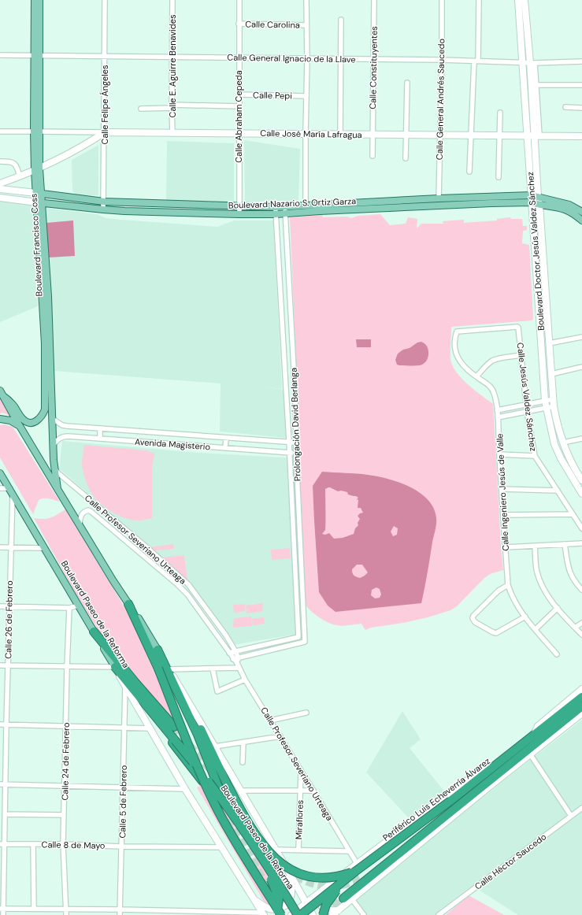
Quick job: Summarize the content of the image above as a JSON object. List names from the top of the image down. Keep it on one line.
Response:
{"streets":{"highway":["Boulevard Paseo de la Reforma","Periférico Luis Echeverría Álvarez"],"main road":["Calle José María Lafragua","Boulevard Nazario S. Ortiz Garza","Boulevard Francisco Coss","Boulevard Doctor Jesús Valdez Sánchez"],"street":["Calle Carolina","Calle General Ignacio de la Llave","Calle E. Aguirre Benavides","Calle Constituyentes","Calle Pepi","Calle General Andrés Saucedo","Calle Felipe Ángeles","Calle Abraham Cepeda","Calle Jesús Valdez Sánchez","Prolongación David Berlanga","Avenida Magisterio","Calle Ingeniero Jesús de Valle","Calle Profesor Severiano Urteaga","Calle 26 de Febrero","Calle 24 de Febrero","Calle 5 de Febrero","Miraflores","Calle 8 de Mayo","Calle Héctor Saucedo"]},"crossings":[["Calle Carolina","Calle Abraham Cepeda"],["Calle General Ignacio de la Llave","Calle E. Aguirre Benavides"],["Calle General Ignacio de la Llave","Calle Constituyentes"],["Calle General Ignacio de la Llave","Calle General Andrés Saucedo"],["Calle General Ignacio de la Llave","Calle Felipe Ángeles"],["Calle General Ignacio de la Llave","Calle Abraham Cepeda"],["Calle General Ignacio de la Llave","Boulevard Francisco Coss"],["Calle General Ignacio de la Llave","Boulevard Doctor Jesús Valdez Sánchez"],["Calle E. Aguirre Benavides","Calle José María Lafragua"],["Calle Constituyentes","Calle José María Lafragua"],["Calle Pepi","Calle Abraham Cepeda"],["Calle General Andrés Saucedo","Calle José María Lafragua"],["Calle General Andrés Saucedo","Boulevard Nazario S. Ortiz Garza"],["Calle Felipe Ángeles","Calle José María Lafragua"],["Calle Felipe Ángeles","Boulevard Nazario S. Ortiz Garza"],["Calle Abraham Cepeda","Calle José María Lafragua"],["Calle Abraham Cepeda","Boulevard Nazario S. Ortiz Garza"],["Calle José María Lafragua","Boulevard Francisco Coss"],["Calle José María Lafragua","Boulevard Doctor Jesús Valdez Sánchez"],["Boulevard Nazario S. Ortiz Garza","Boulevard Francisco Coss"],["Boulevard Nazario S. Ortiz Garza","Boulevard Doctor Jesús Valdez Sánchez"],["Boulevard Nazario S. Ortiz Garza","Prolongación David Berlanga"],["Boulevard Francisco Coss","Avenida Magisterio"],["Boulevard Francisco Coss","Calle Profesor Severiano Urteaga"],["Boulevard Francisco Coss","Boulevard Paseo de la Reforma"],["Calle Jesús Valdez Sánchez","Calle Ingeniero Jesús de Valle"],["Prolongación David Berlanga","Avenida Magisterio"],["Prolongación David Berlanga","Calle Profesor Severiano Urteaga"],["Calle Profesor Severiano Urteaga","Boulevard Paseo de la Reforma"],["Calle Profesor Severiano Urteaga","Periférico Luis Echeverría Álvarez"],["Calle Profesor Severiano Urteaga","Miraflores"],["Boulevard Paseo de la Reforma","Calle 26 de Febrero"],["Calle 26 de Febrero","Calle 8 de Mayo"],["Calle 24 de Febrero","Calle 8 de Mayo"],["Calle 5 de Febrero","Calle 8 de Mayo"]]}
